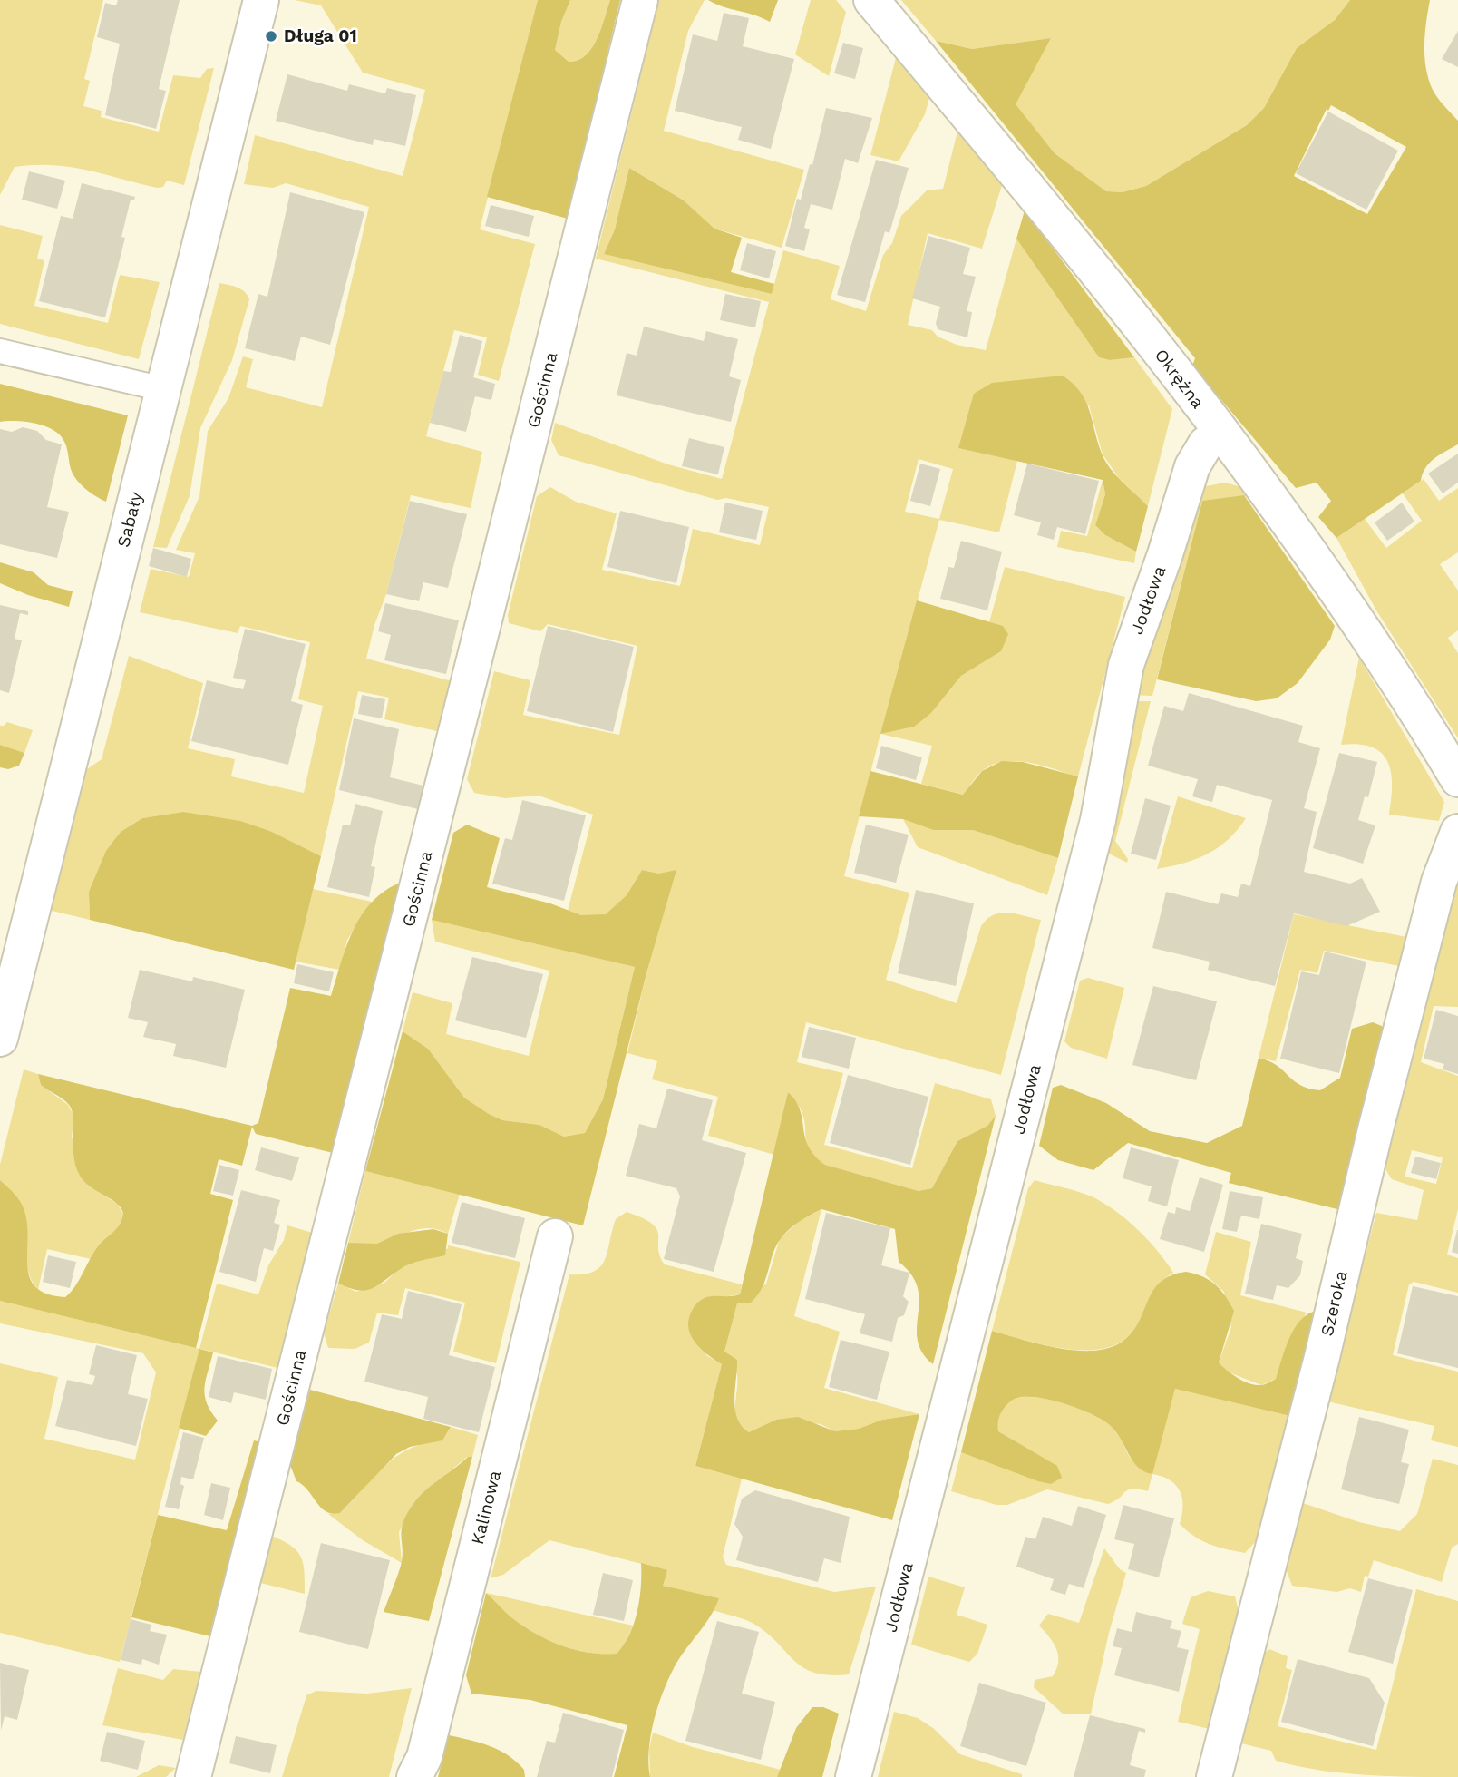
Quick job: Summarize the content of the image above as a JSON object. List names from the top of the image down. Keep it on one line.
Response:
{"streets":{"street":["Okrężna","Gościnna","Sabały","Jodłowa","Szeroka","Kalinowa"]},"crossings":[["Okrężna","Jodłowa"]],"places":["Długa 01"]}
